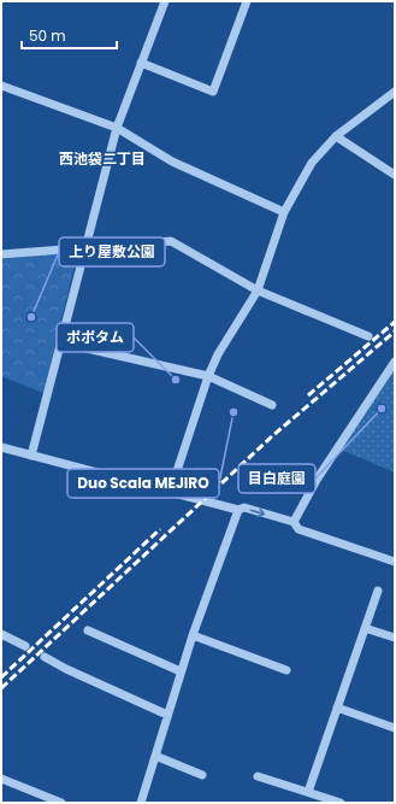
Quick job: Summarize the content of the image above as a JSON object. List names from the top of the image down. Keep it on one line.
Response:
{"districts":["西池袋二丁目"],"places":["上り屋敷公園","ポポタム","目白庭園","Duo Scala MEJIRO"],"scale_bar":"50 m"}
